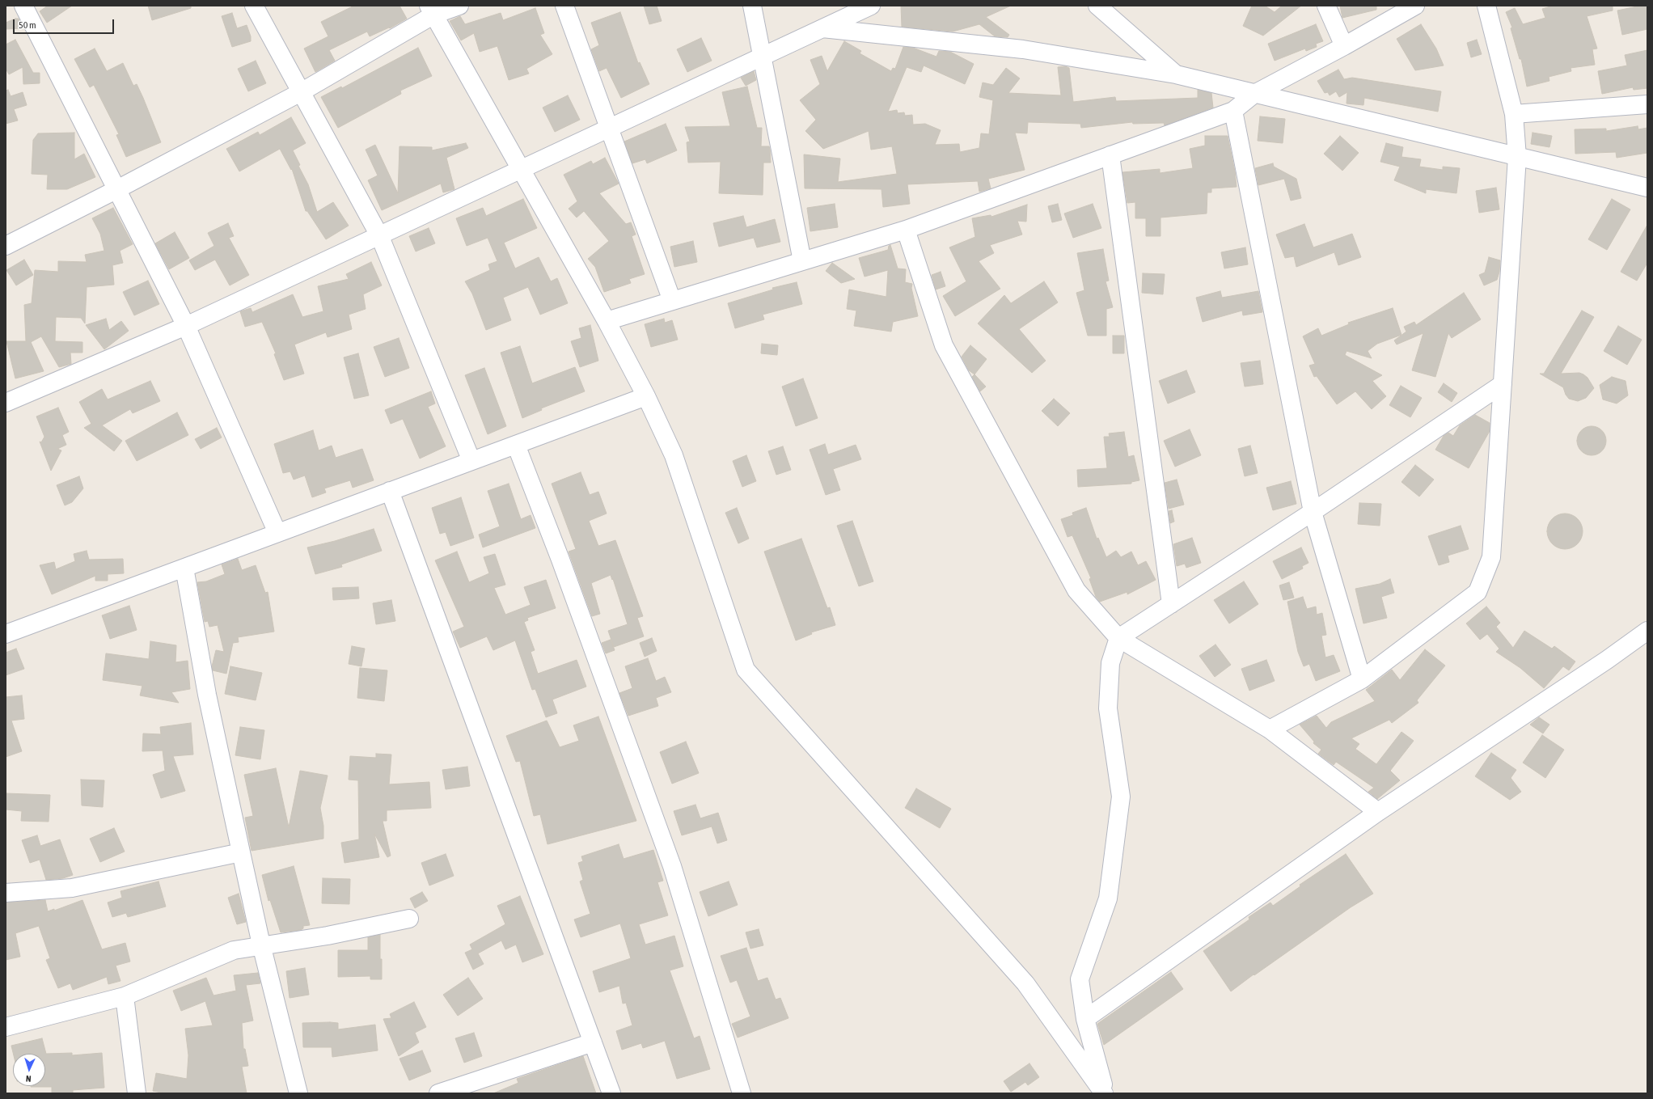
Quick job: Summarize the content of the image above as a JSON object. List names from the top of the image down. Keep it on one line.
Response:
{"scale_bar":"50 m","north":"bottom"}
